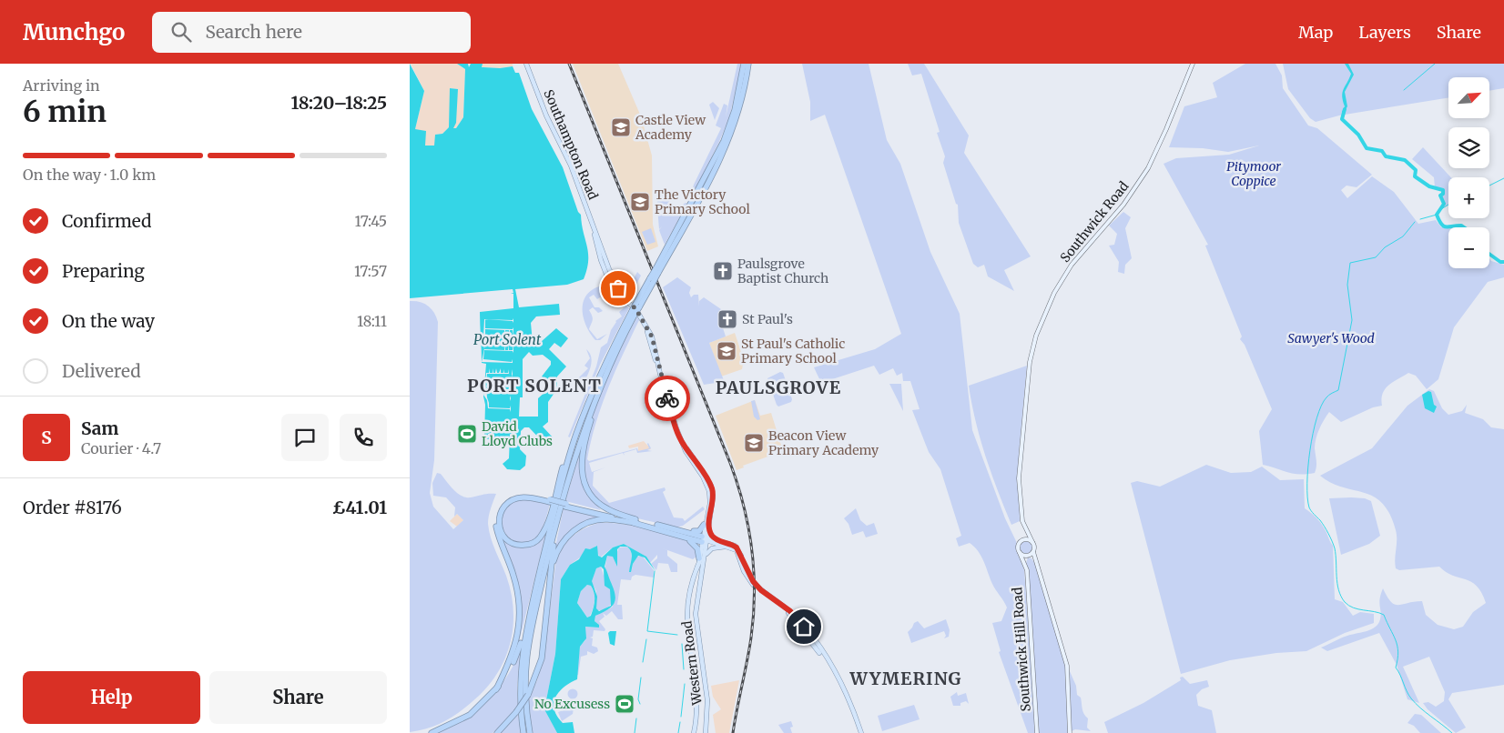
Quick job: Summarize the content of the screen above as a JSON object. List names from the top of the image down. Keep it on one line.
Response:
{"streets":{"main road":["Southampton Road","Southwick Road","Southwick Hill Road","Western Road"]},"crossings":[["Southampton Road","Western Road"],["Southwick Road","Southwick Hill Road"]],"districts":["PORT SOLENT","PAULSGROVE","WYMERING"],"water":["Port Solent"],"parks":["Pitymoor Coppice","Sawyer's Wood"],"places":{"school or university":["Castle View Academy","The Victory Primary School","St Paul's Catholic Primary School","Beacon View Primary Academy"],"church":["Paulsgrove Baptist Church","St Paul's"],"sports":["David Lloyd Clubs","No Excusess"]},"north":"top right","page":{"header":"Munchgo","search":"Search here","nav":["Map","Layers","Share"],"heading":["6 min","Arriving in","18:20–18:25"],"panel":["Sam","Courier · 4.7","Order #8176","£41.01"],"map_buttons":["+","−"],"bar":"On the way · 1.0 km","list":[["Confirmed","17:45"],["Preparing","17:57"],["On the way","18:11"],"Delivered"],"round":"S","buttons":["Help","Share"]}}
